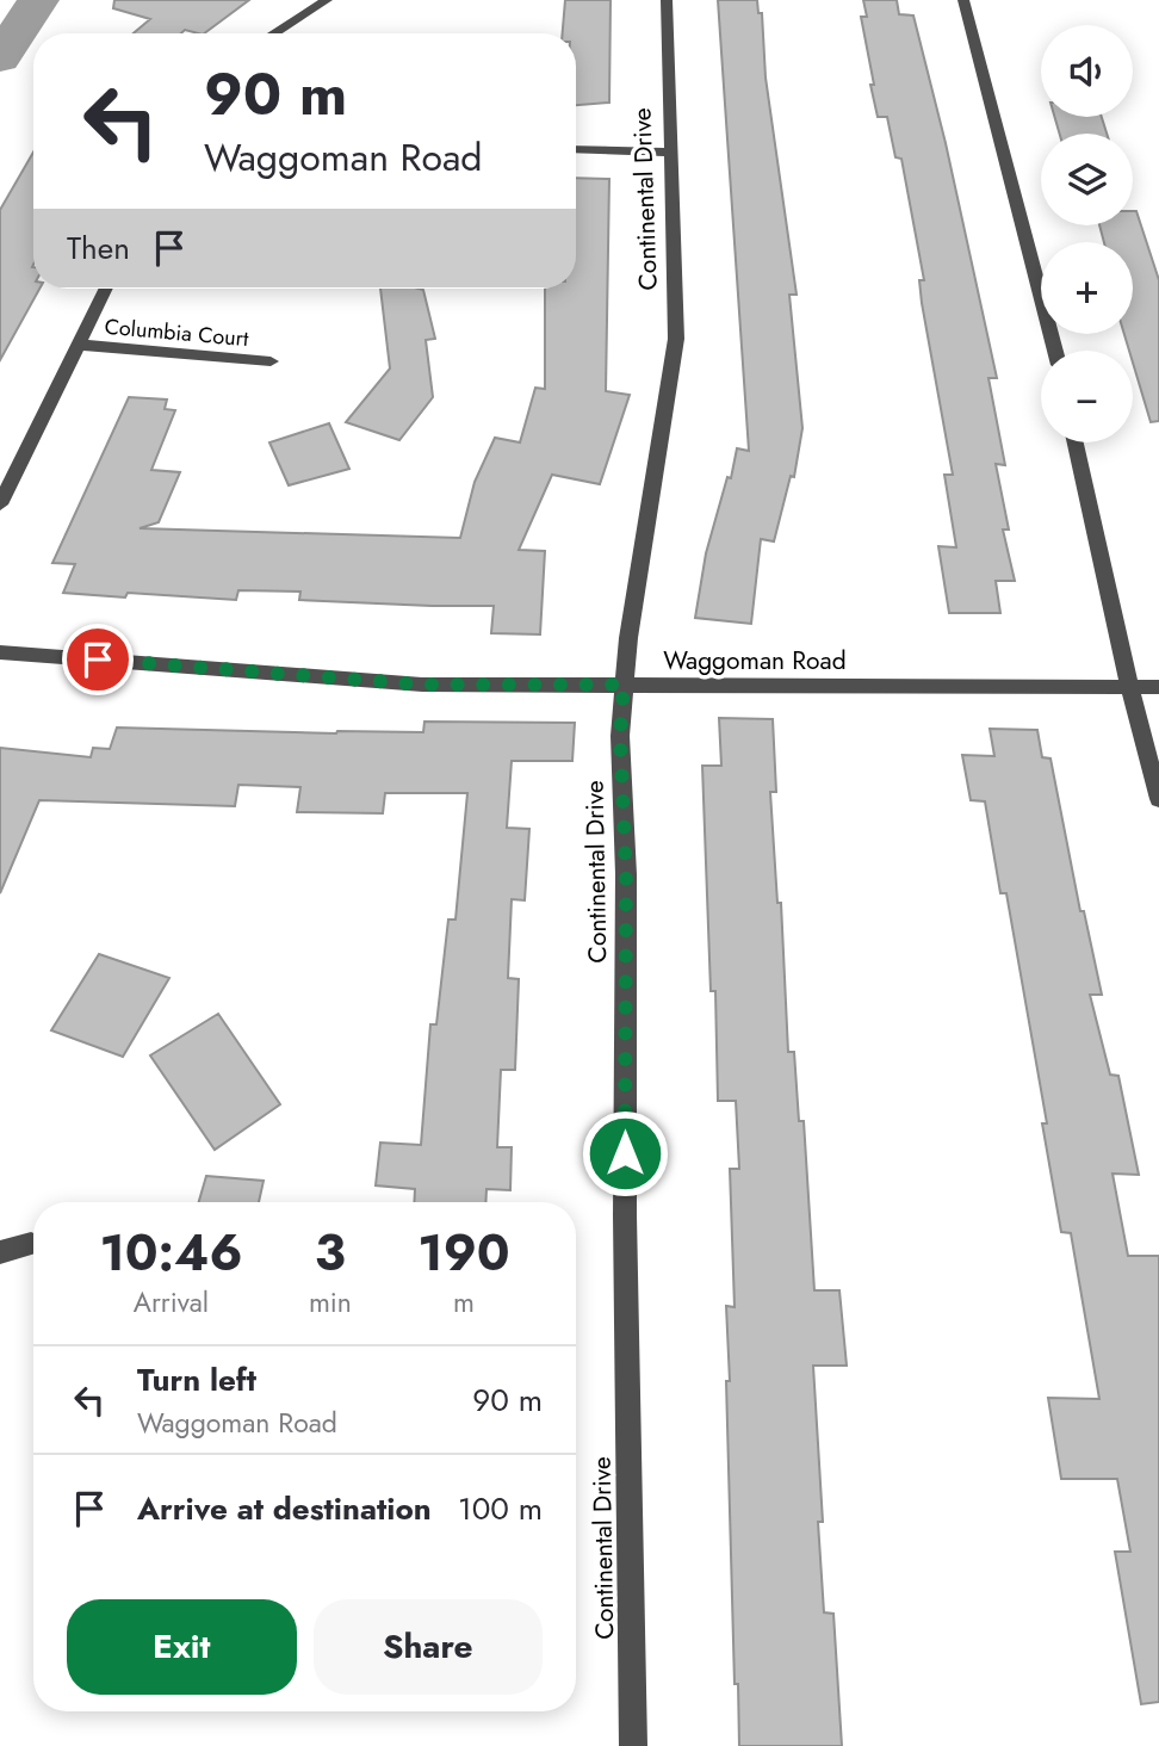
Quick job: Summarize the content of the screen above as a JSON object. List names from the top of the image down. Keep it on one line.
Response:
{"streets":{"street":["Continental Drive","Columbia Court","Waggoman Road"]},"crossings":[["Continental Drive","Waggoman Road"]],"page":{"map_buttons":["+","−"],"turn":["90 m","Waggoman Road"],"then":"Then","eta":["10:46","Arrival","3","min","190","m"],"list":[{"name":"Turn left","note":"Waggoman Road","value":"90 m"},{"name":"Arrive at destination","value":"100 m"}],"buttons":["Exit","Share"]}}
